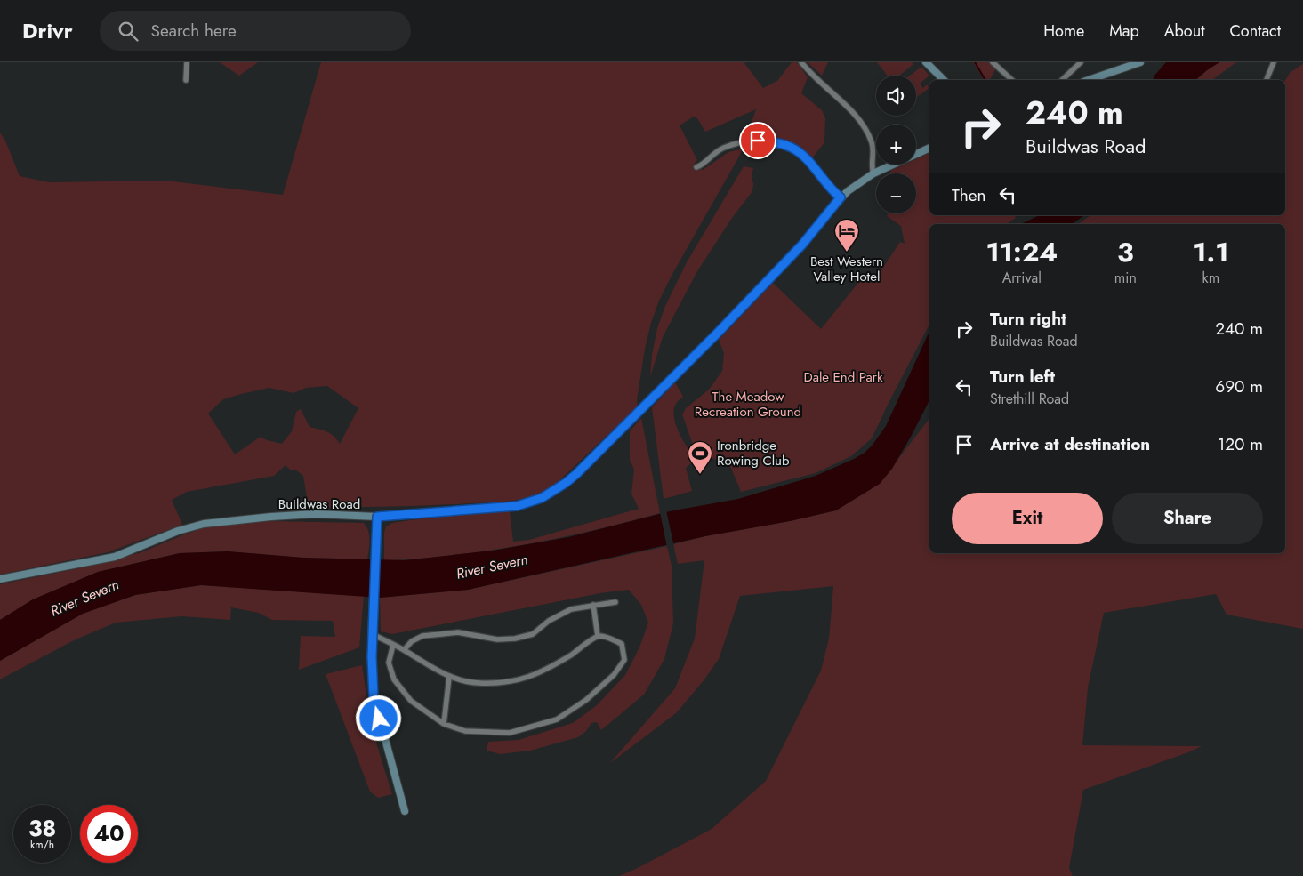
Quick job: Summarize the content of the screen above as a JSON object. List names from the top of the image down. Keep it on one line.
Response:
{"streets":{"street":["Buildwas Road"]},"water":["River Severn"],"parks":["Dale End Park","The Meadow Recreation Ground"],"places":{"hotel":["Best Western Valley Hotel"],"sports":["Ironbridge Rowing Club"]},"page":{"header":"Drivr","search":"Search here","nav":["Home","Map","About","Contact"],"map_buttons":["+","−"],"turn":["240 m","Buildwas Road"],"then":"Then","eta":["11:24","Arrival","3","min","1.1","km"],"list":[{"name":"Turn right","note":"Buildwas Road","value":"240 m"},{"name":"Turn left","note":"Strethill Road","value":"690 m"},{"name":"Arrive at destination","value":"120 m"}],"buttons":["Exit","Share"],"speed":"38 km/h","limit":"40"}}
